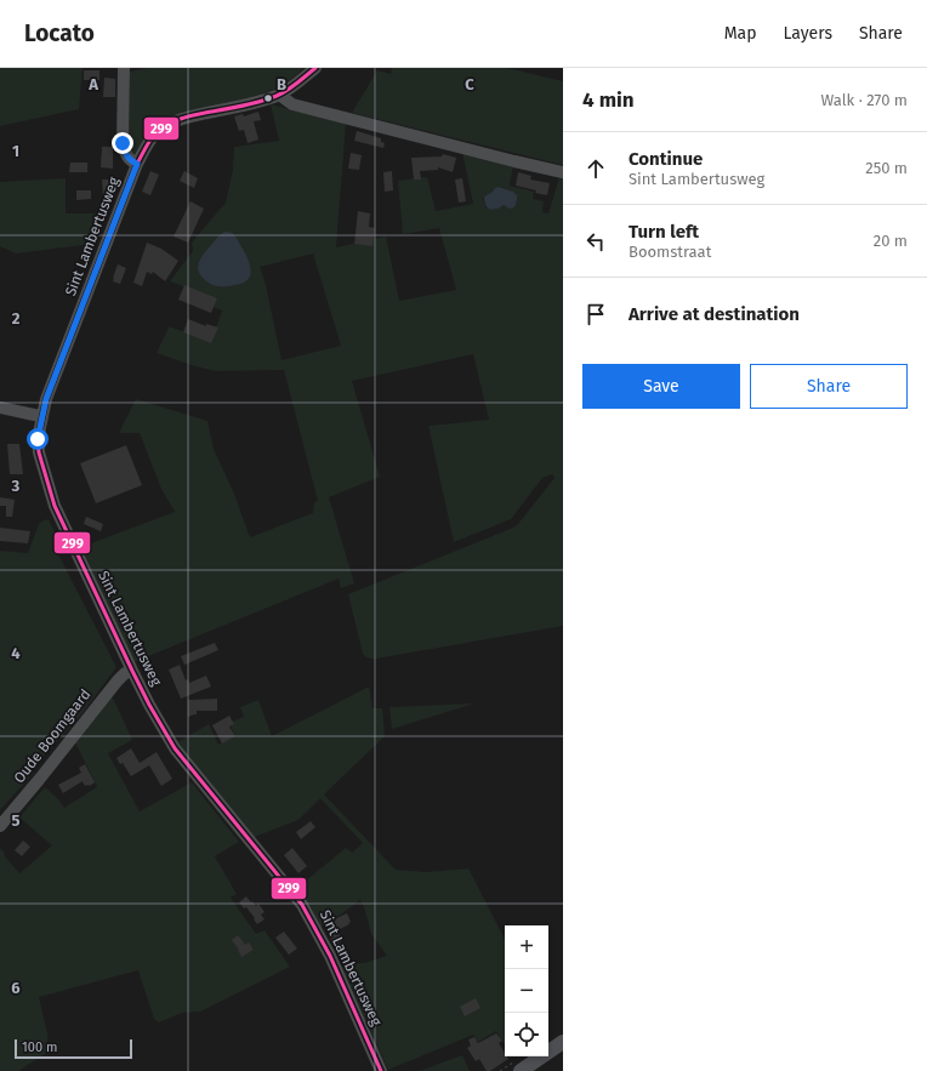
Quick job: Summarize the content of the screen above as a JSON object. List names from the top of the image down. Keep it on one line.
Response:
{"streets":{"street":["Sint Lambertusweg","Oude Boomgaard"]},"crossings":[["Sint Lambertusweg","Oude Boomgaard"]],"lines":["transit line 299"],"scale_bar":"100 m","page":{"header":"Locato","nav":["Map","Layers","Share"],"heading":["4 min","Walk · 270 m"],"list":[["Continue","Sint Lambertusweg","250 m"],["Turn left","Boomstraat","20 m"],"Arrive at destination"],"buttons":["Save","Share"],"map_buttons":["+","−"],"scale":"100 m"},"grid":{"columns":["A","B","C"],"rows":["1","2","3","4","5","6"]}}
